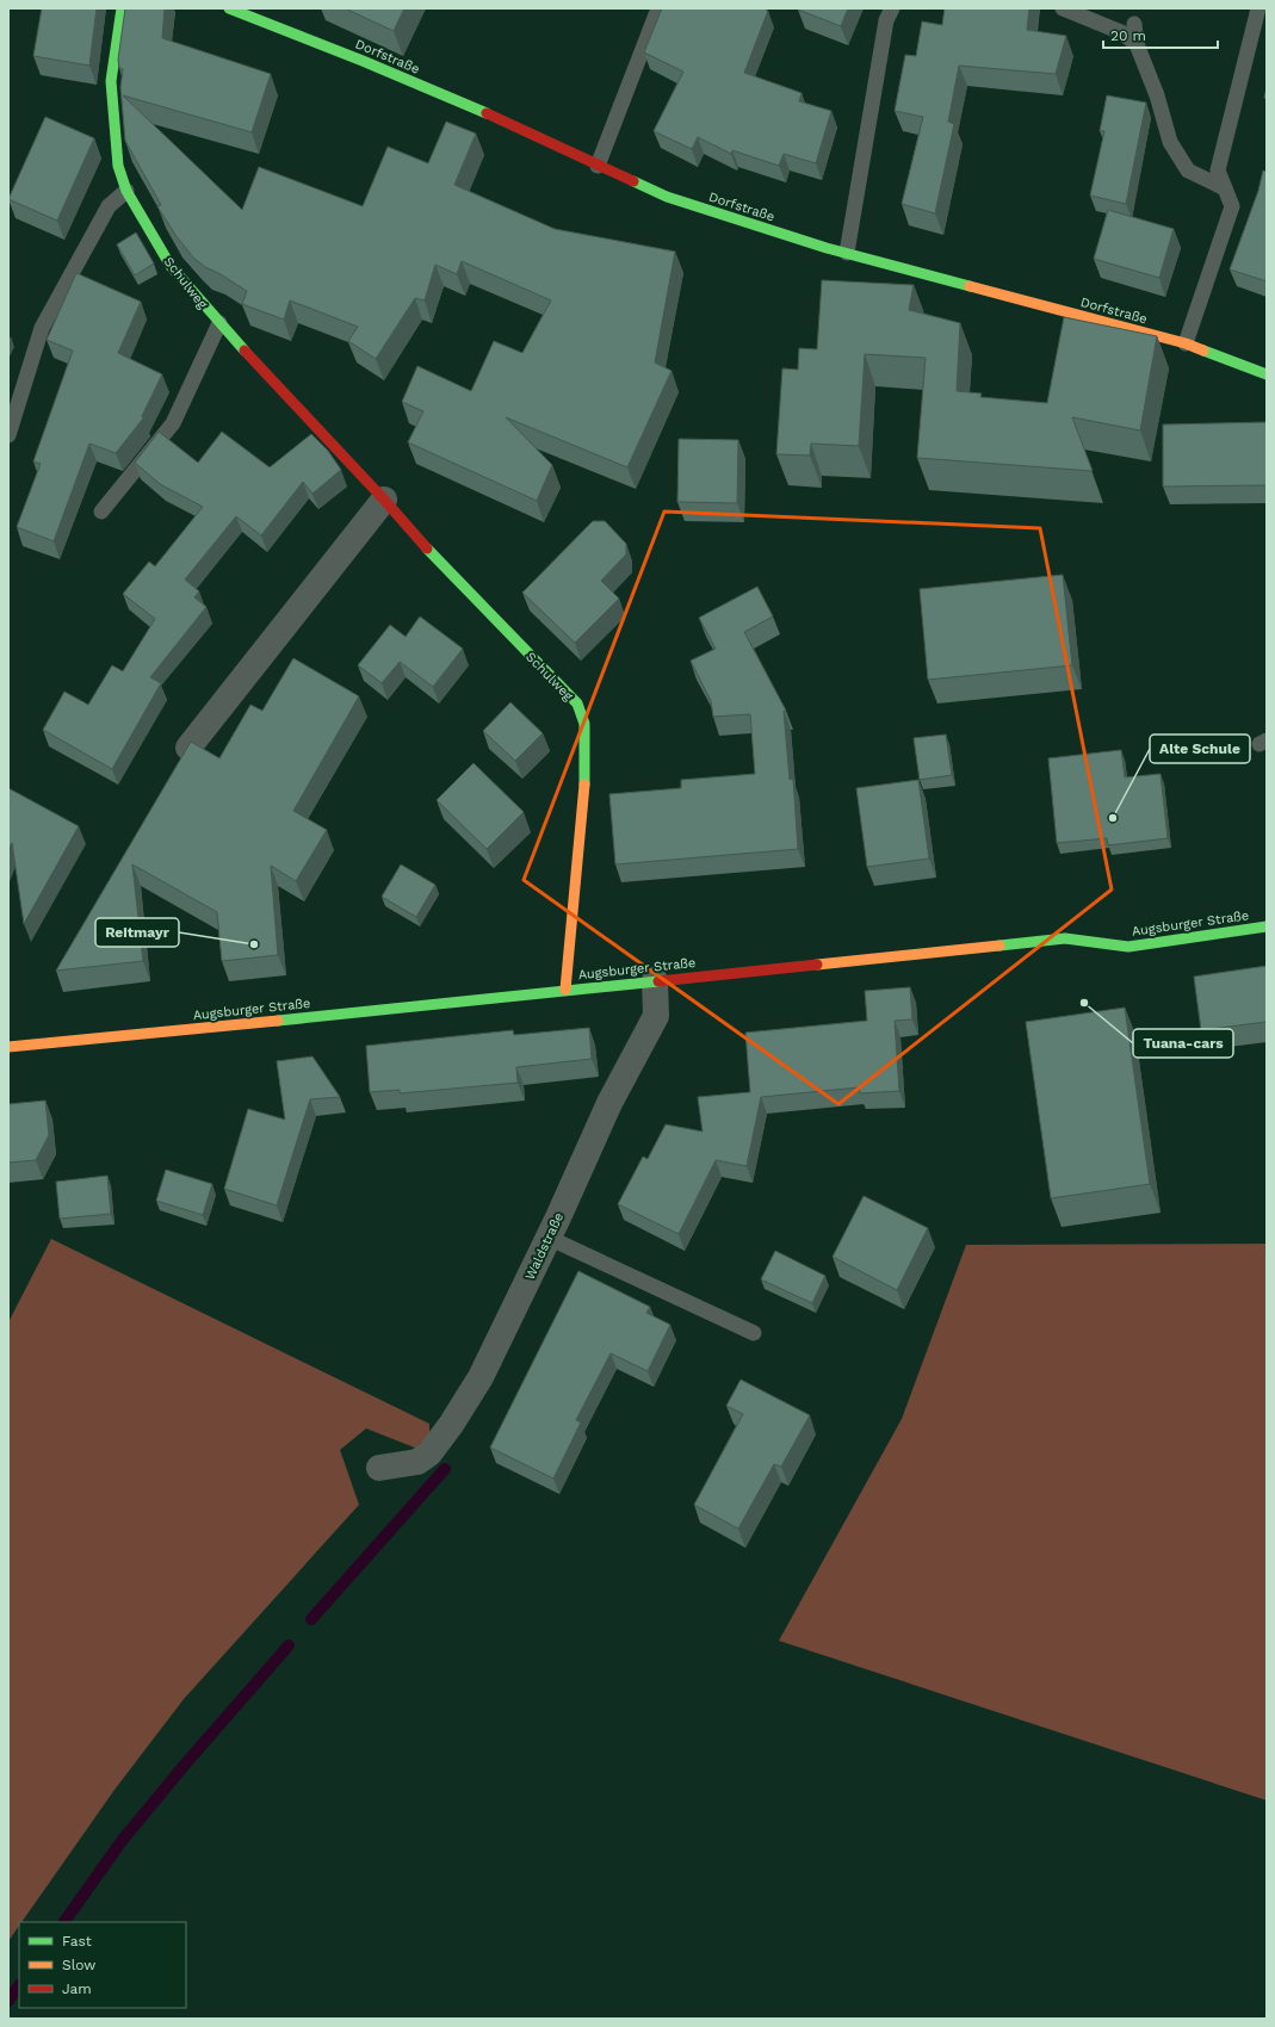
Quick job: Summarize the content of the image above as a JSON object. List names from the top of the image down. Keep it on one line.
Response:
{"streets":{"street":["Dorfstraße","Schulweg","Augsburger Straße","Waldstraße"]},"crossings":[["Schulweg","Augsburger Straße"],["Augsburger Straße","Waldstraße"]],"places":["Alte Schule","Reitmayr","Tuana-cars"],"legend":["Fast","Slow","Jam"],"scale_bar":"20 m"}
